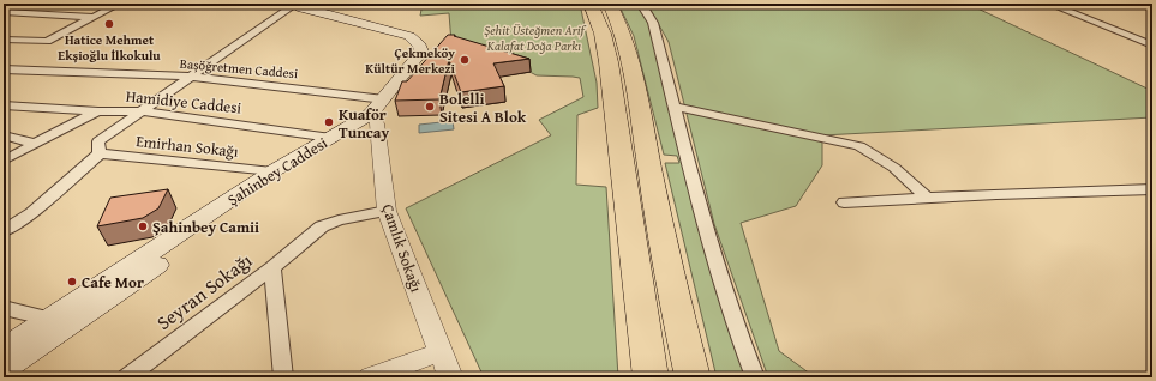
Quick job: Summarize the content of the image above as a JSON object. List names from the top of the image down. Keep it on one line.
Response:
{"streets":{"main road":["Şahinbey Caddesi"],"street":["Başöğretmen Caddesi","Hamidiye Caddesi","Emirhan Sokağı","Çamlık Sokağı","Seyran Sokağı"]},"crossings":[["Başöğretmen Caddesi","Şahinbey Caddesi"],["Hamidiye Caddesi","Şahinbey Caddesi"],["Emirhan Sokağı","Şahinbey Caddesi"],["Şahinbey Caddesi","Çamlık Sokağı"],["Çamlık Sokağı","Seyran Sokağı"]],"parks":["Şehit Üsteğmen Arif Kalafat Doğa Parkı"],"places":["Hatice Mehmet Ekşioğlu İlkokulu","Çekmeköy Kültür Merkezi","Bolelli Sitesi A Blok","Kuaför Tuncay","Şahinbey Camii","Cafe Mor"]}
